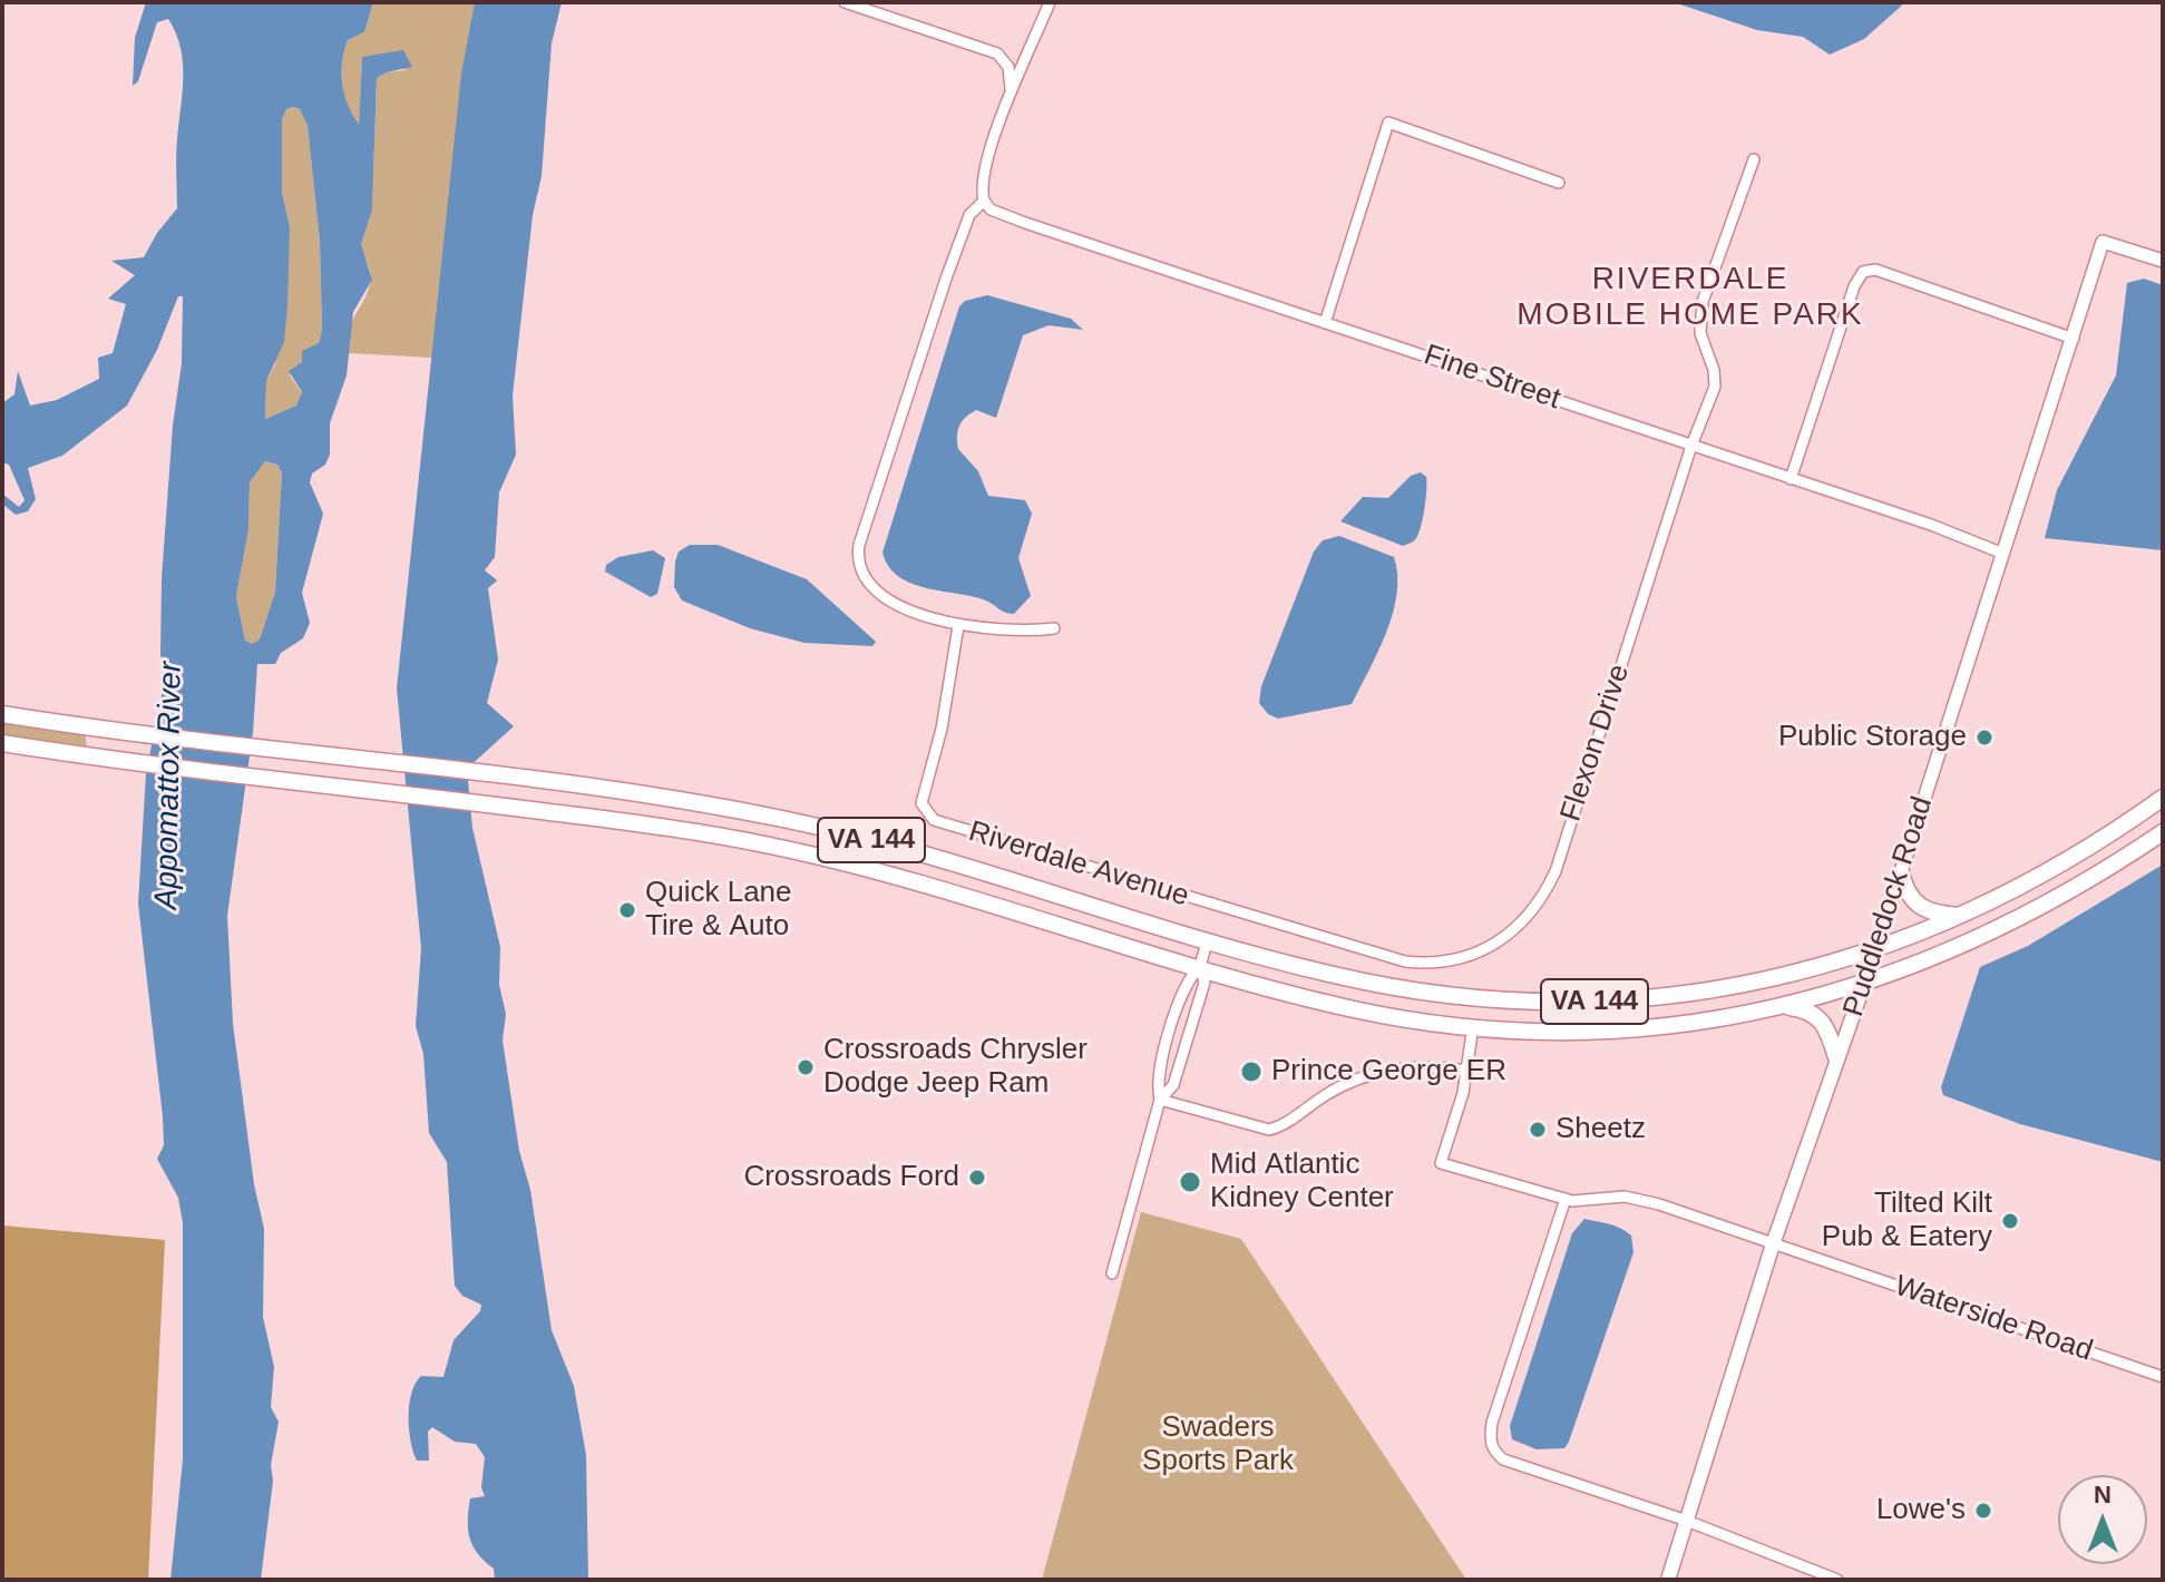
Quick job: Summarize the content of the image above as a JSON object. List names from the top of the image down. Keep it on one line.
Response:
{"streets":{"main road":["VA 144","Puddledock Road"],"street":["Fine Street","Flexon Drive","Riverdale Avenue","Waterside Road"]},"crossings":[["Fine Street","Flexon Drive"],["Fine Street","Puddledock Road"],["Flexon Drive","Riverdale Avenue"],["VA 144","Puddledock Road"],["Puddledock Road","Waterside Road"]],"districts":["RIVERDALE MOBILE HOME PARK"],"water":["Appomattox River"],"parks":["Swaders Sports Park"],"places":["Public Storage","Quick Lane Tire & Auto","Crossroads Chrysler Dodge Jeep Ram","Prince George ER","Sheetz","Crossroads Ford","Mid Atlantic Kidney Center","Tilted Kilt Pub & Eatery","Lowe's"],"north":"top"}
